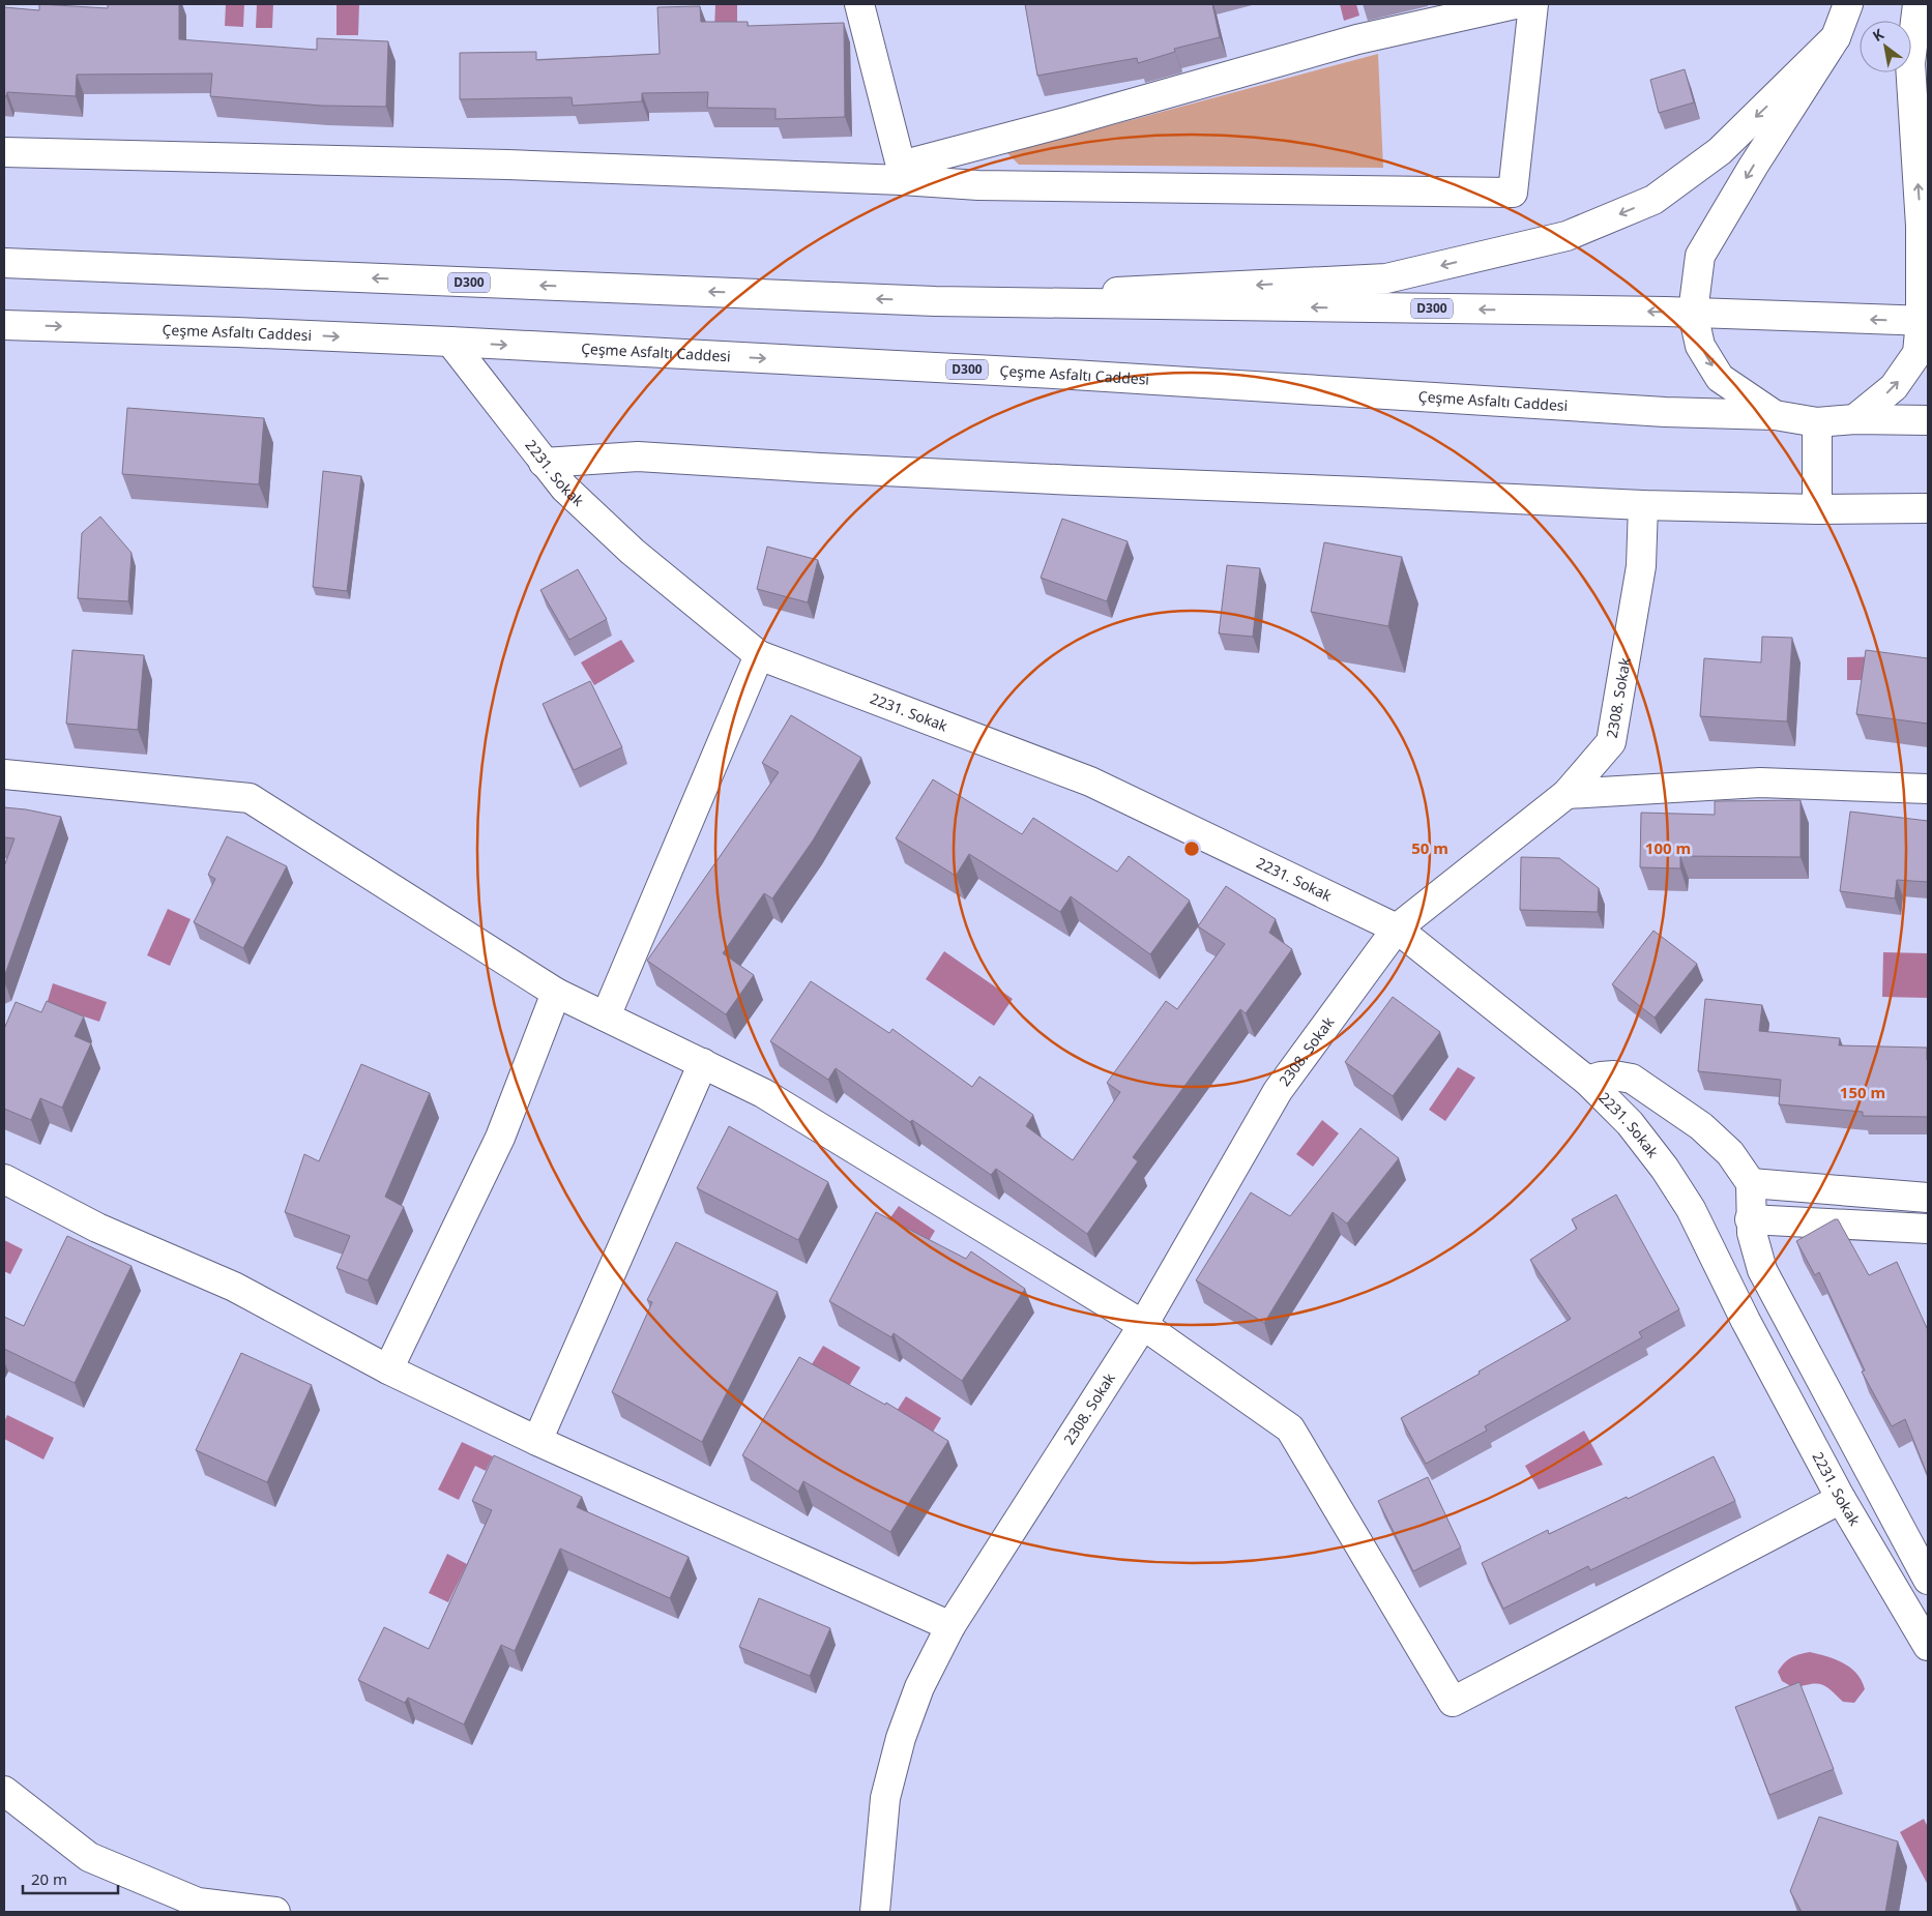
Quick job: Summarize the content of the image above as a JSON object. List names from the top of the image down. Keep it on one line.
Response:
{"streets":{"main road":["D300","Çeşme Asfaltı Caddesi","2231. Sokak","2308. Sokak"]},"crossings":[["Çeşme Asfaltı Caddesi","2231. Sokak"],["2231. Sokak","2308. Sokak"]],"scale_bar":"20 m","north":"top left","rings":["50 m","100 m","150 m"]}
